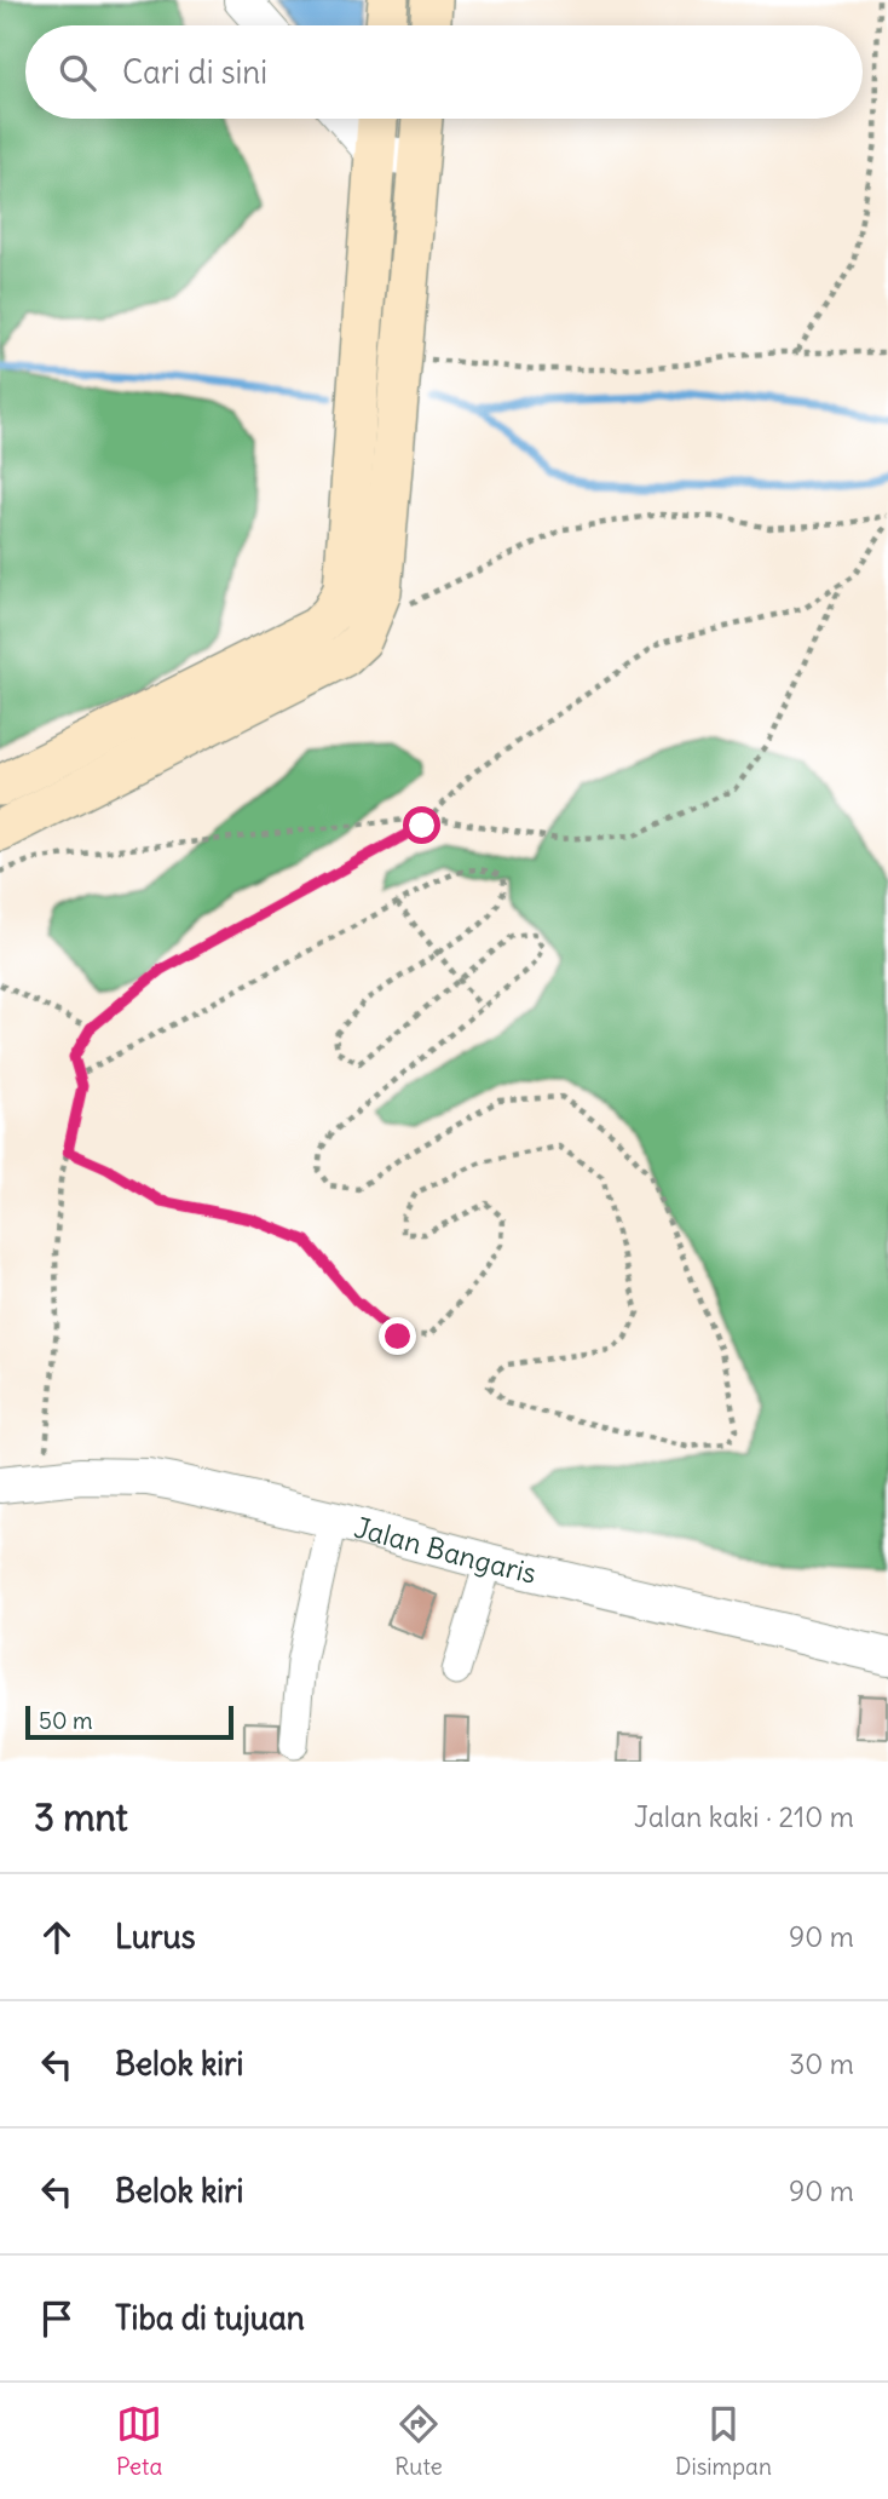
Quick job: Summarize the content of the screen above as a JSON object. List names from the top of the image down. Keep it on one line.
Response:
{"streets":{"street":["Jalan Bangaris"]},"scale_bar":"50 m","page":{"search":"Cari di sini","scale":"50 m","heading":["3 mnt","Jalan kaki · 210 m"],"list":[["Lurus","90 m"],["Belok kiri","30 m"],["Belok kiri","90 m"],"Tiba di tujuan"],"nav":["Peta","Rute","Disimpan"]}}
